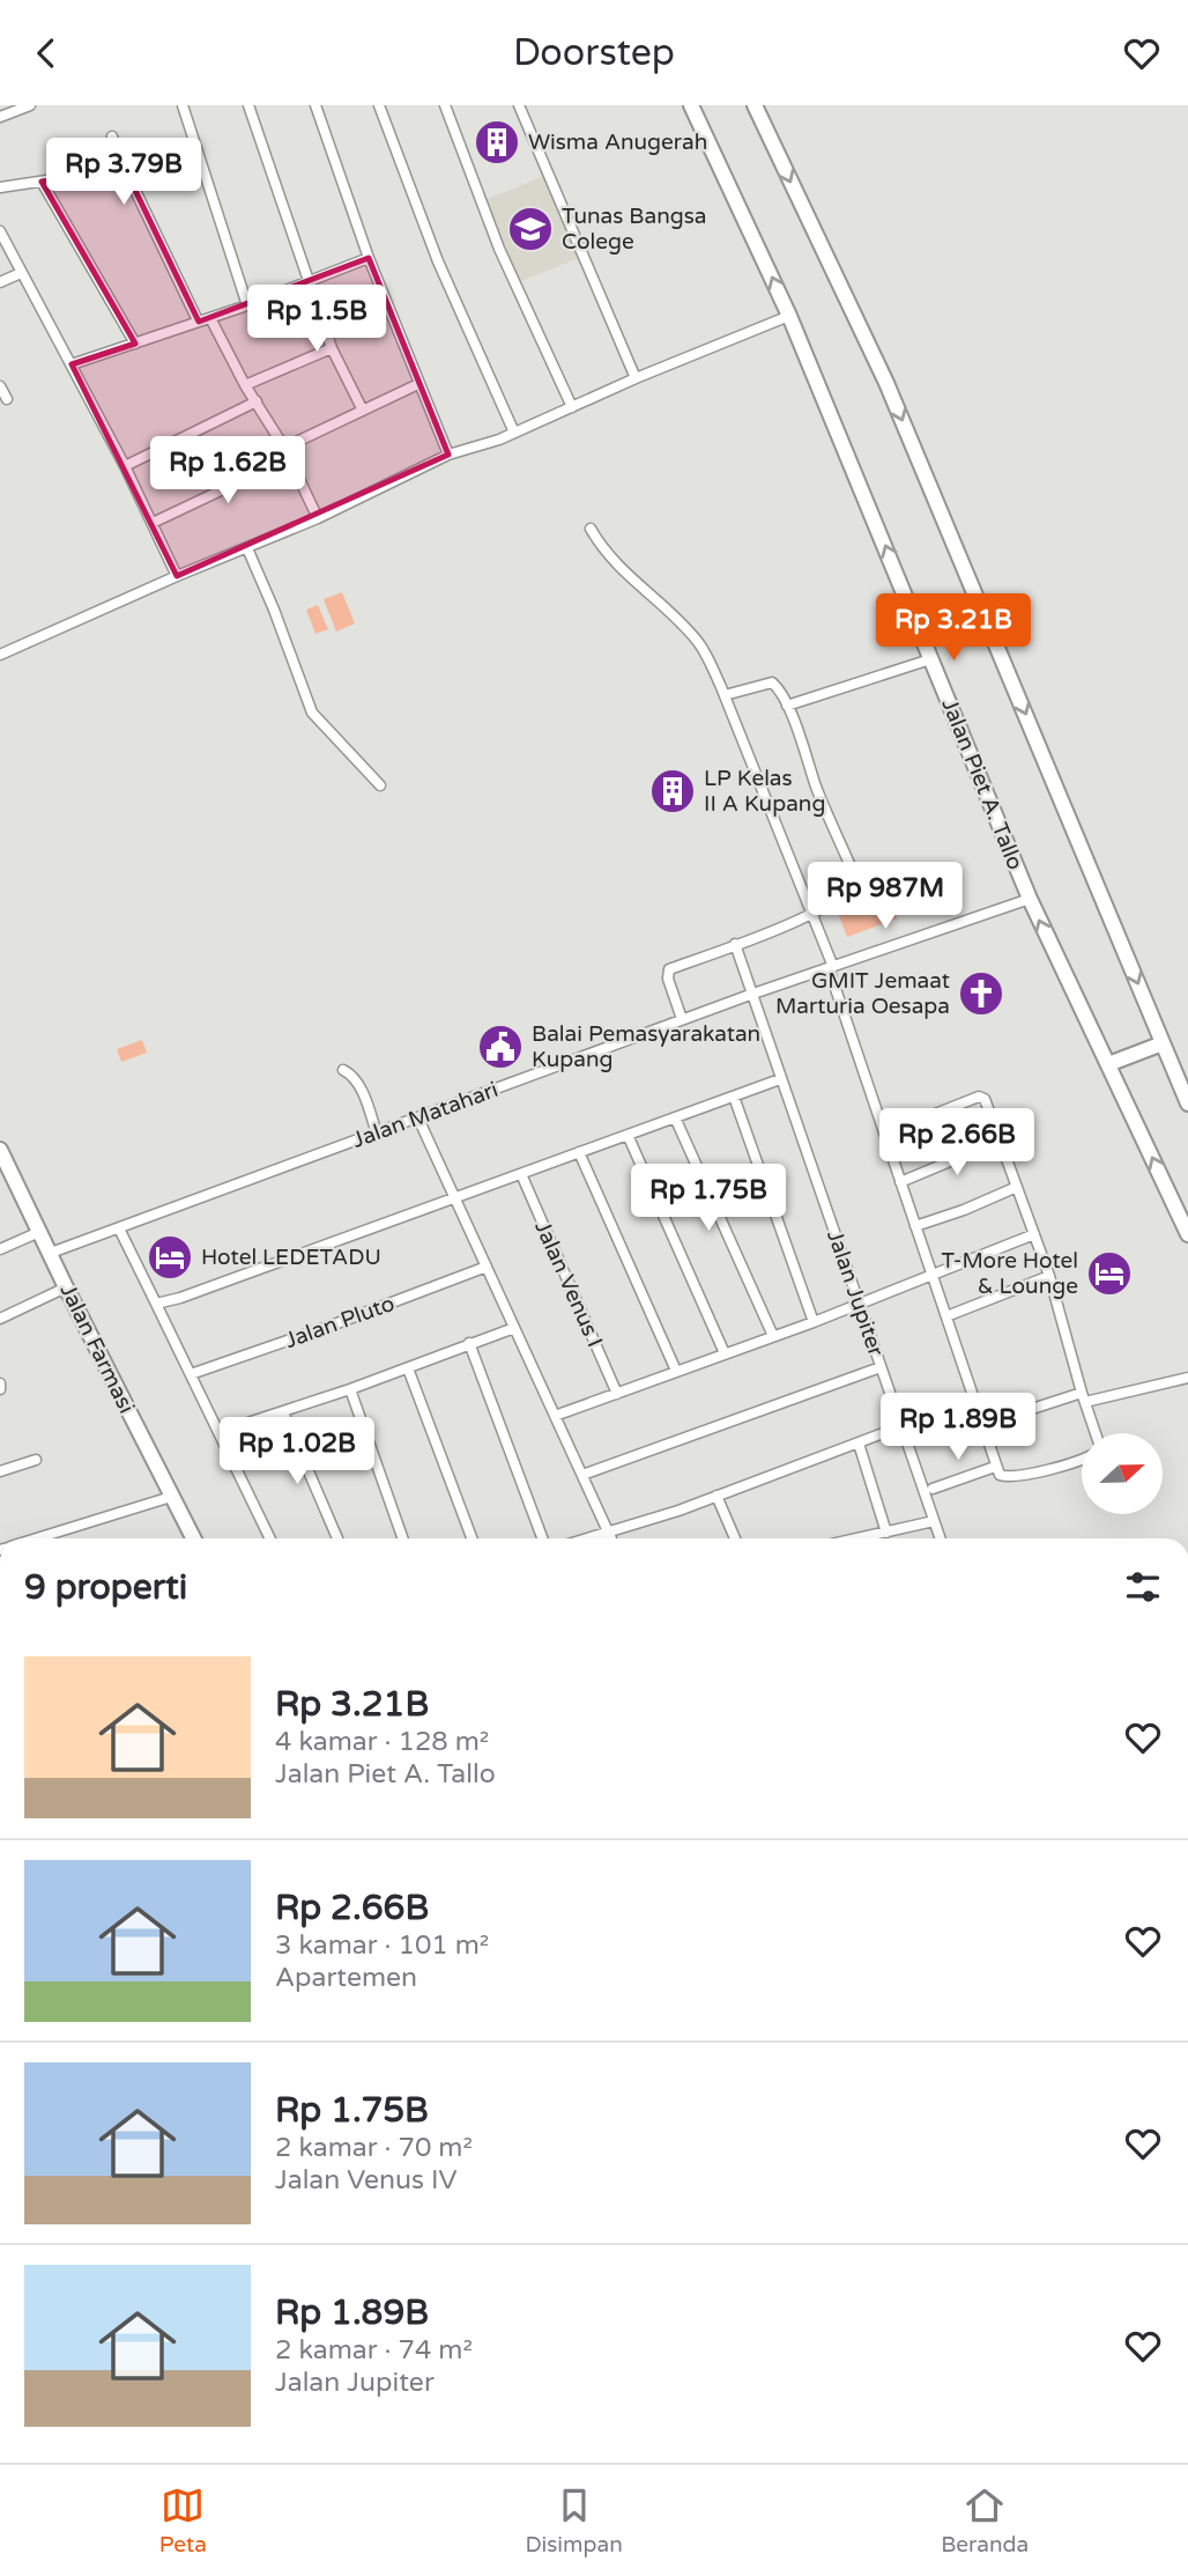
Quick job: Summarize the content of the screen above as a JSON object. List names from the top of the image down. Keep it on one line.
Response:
{"streets":{"main road":["Jalan Piet A. Tallo","Jalan Farmasi"],"street":["Jalan Matahari","Jalan Venus I","Jalan Jupiter","Jalan Pluto"]},"crossings":[["Jalan Piet A. Tallo","Jalan Matahari"],["Jalan Matahari","Jalan Jupiter"],["Jalan Matahari","Jalan Farmasi"]],"places":{"building":["Wisma Anugerah","LP Kelas II A Kupang"],"school or university":["Tunas Bangsa Colege"],"church":["GMIT Jemaat Marturia Oesapa"],"public building":["Balai Pemasyarakatan Kupang"],"hotel":["Hotel LEDETADU","T-More Hotel & Lounge"]},"north":"right","page":{"header":"Doorstep","price":["Rp 3.79B","Rp 1.5B","Rp 1.62B","Rp 3.21B","Rp 987M","Rp 2.66B","Rp 1.75B","Rp 1.89B","Rp 1.02B"],"heading":"9 properti","list":[{"name":"Rp 3.21B","note":"4 kamar · 128 m² · Jalan Piet A. Tallo"},{"name":"Rp 2.66B","note":"3 kamar · 101 m² · Apartemen"},{"name":"Rp 1.75B","note":"2 kamar · 70 m² · Jalan Venus IV"},{"name":"Rp 1.89B","note":"2 kamar · 74 m² · Jalan Jupiter"}],"tabs":["Peta","Disimpan","Beranda"]}}
